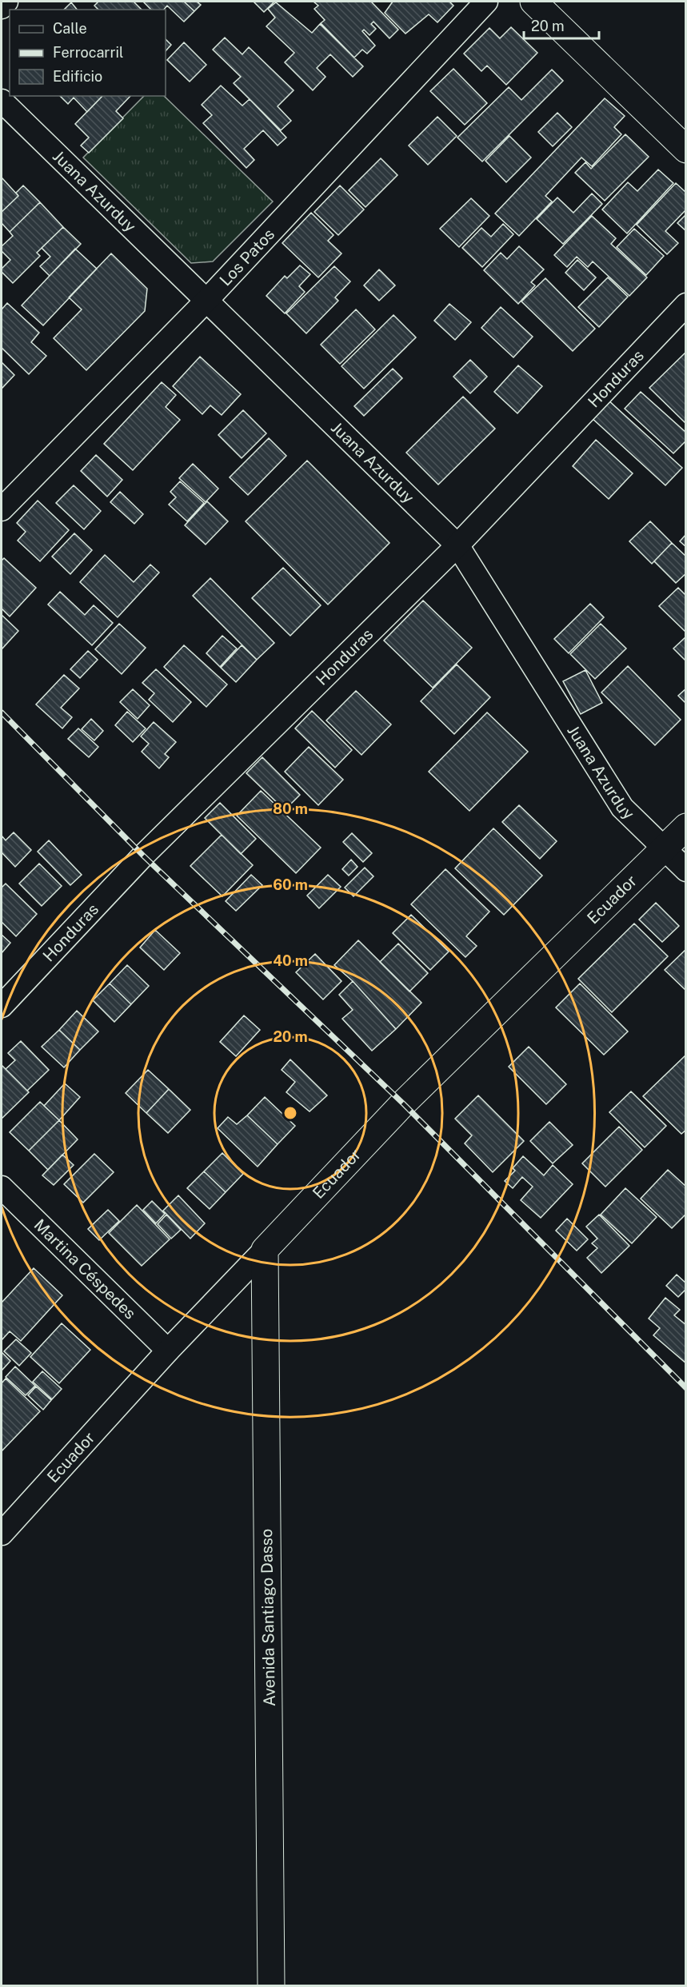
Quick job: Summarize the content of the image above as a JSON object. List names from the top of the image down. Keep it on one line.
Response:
{"streets":{"main road":["Ecuador","Avenida Santiago Dasso"],"street":["Juana Azurduy","Los Patos","Honduras","Martina Céspedes"]},"crossings":[["Juana Azurduy","Los Patos"],["Juana Azurduy","Honduras"],["Juana Azurduy","Ecuador"],["Ecuador","Martina Céspedes"],["Ecuador","Avenida Santiago Dasso"]],"legend":["Calle","Ferrocarril","Edificio"],"scale_bar":"20 m","rings":["80 m","60 m","40 m","20 m"]}
